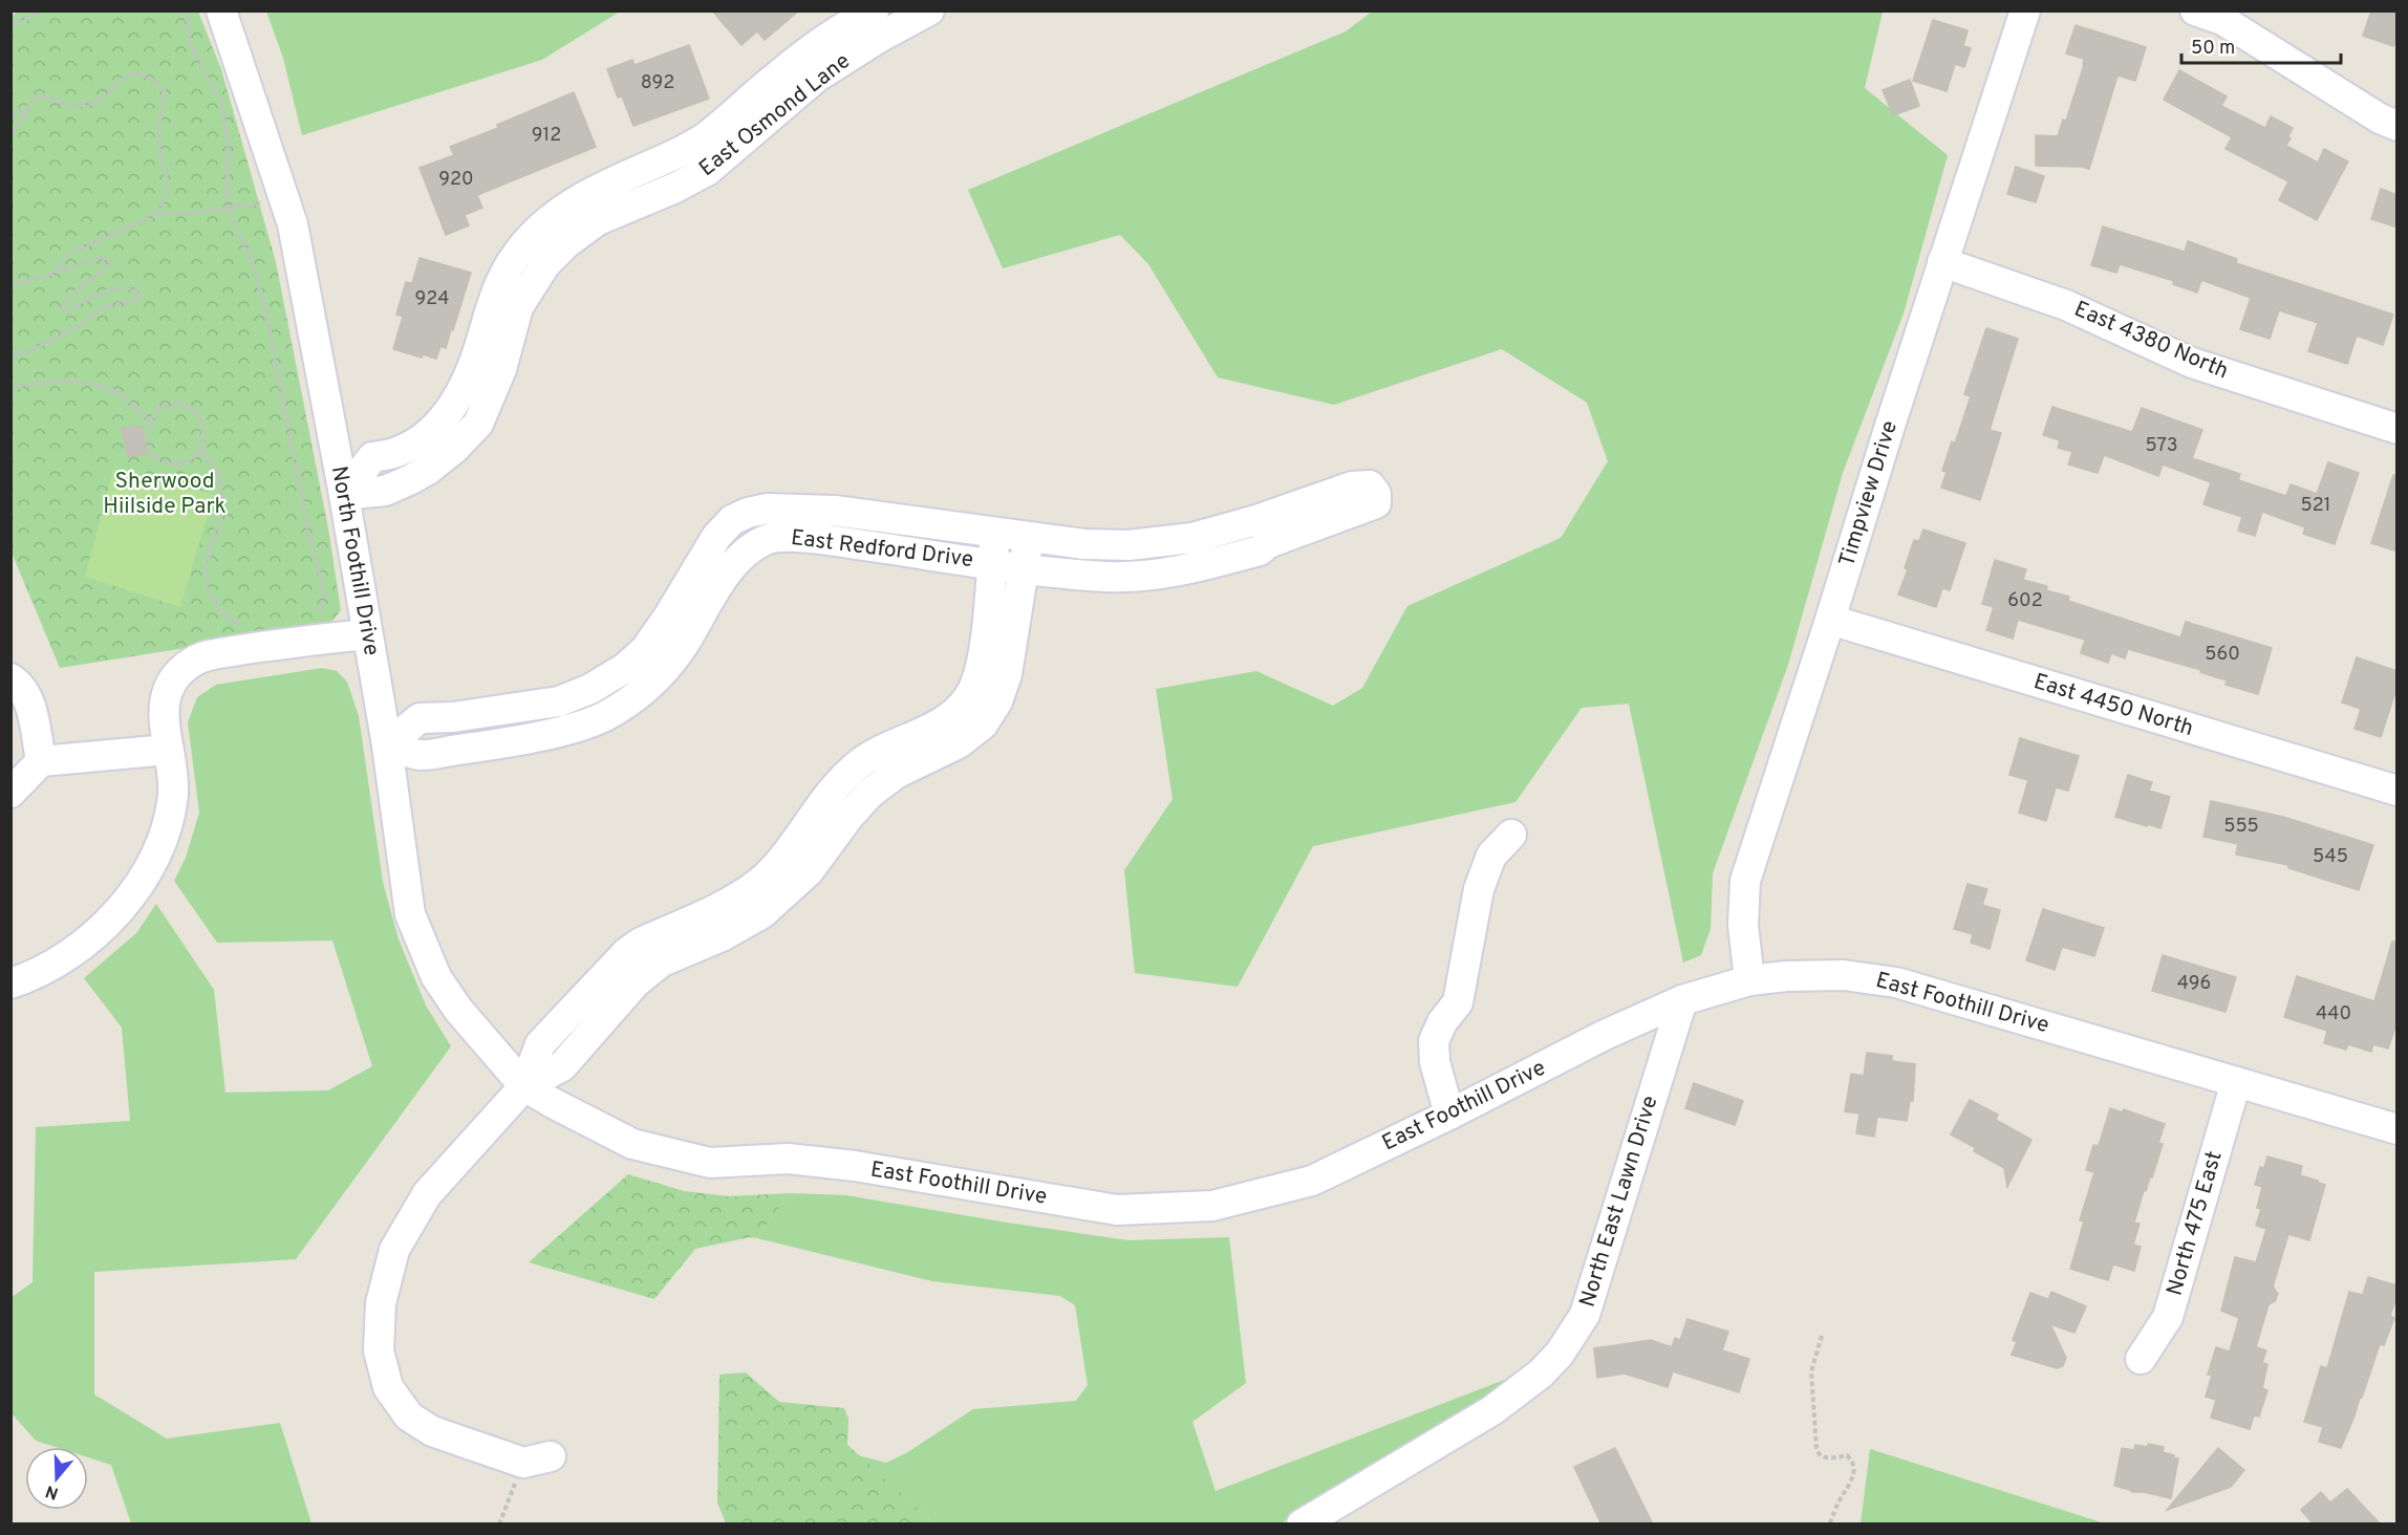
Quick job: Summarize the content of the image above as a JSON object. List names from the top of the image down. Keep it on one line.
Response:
{"streets":{"street":["East Osmond Lane","East 4380 North","Timpview Drive","East Redford Drive","North Foothill Drive","East 4450 North","East Foothill Drive","North East Lawn Drive","North 475 East"]},"crossings":[["East Osmond Lane","North Foothill Drive"],["East 4380 North","Timpview Drive"],["Timpview Drive","East 4450 North"],["Timpview Drive","East Foothill Drive"],["East Redford Drive","North Foothill Drive"],["North Foothill Drive","East Foothill Drive"],["East Foothill Drive","North East Lawn Drive"],["East Foothill Drive","North 475 East"]],"parks":["Sherwood Hiilside Park"],"house_numbers":["892","912","920","924","573","521","602","560","555","545","496","440"],"scale_bar":"50 m","north":"bottom"}
